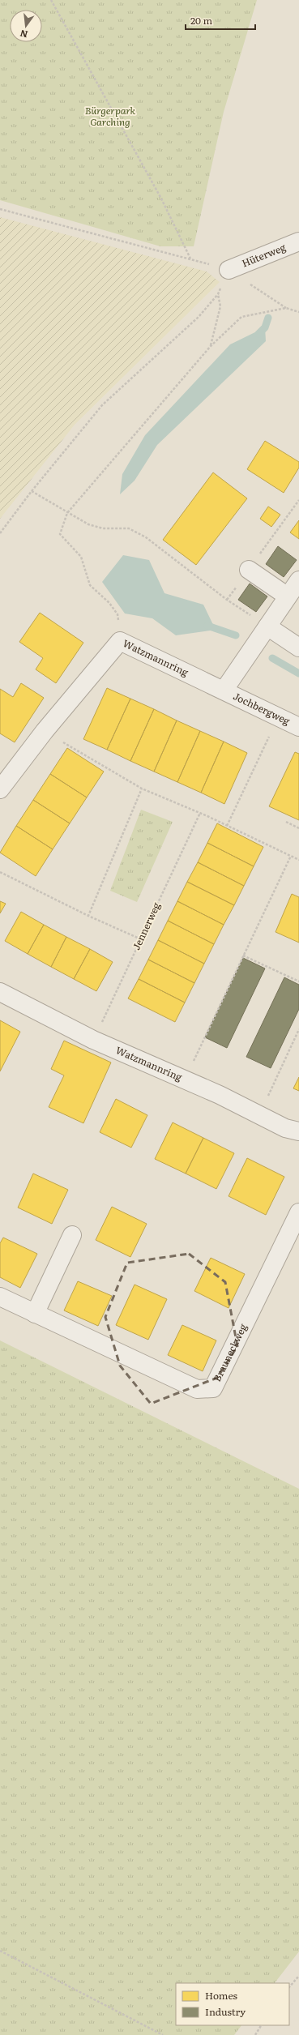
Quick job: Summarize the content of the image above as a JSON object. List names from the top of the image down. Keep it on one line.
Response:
{"streets":{"street":["Hüterweg","Watzmannring","Jochbergweg","Brauneckweg"],"path":["Jennerweg"]},"crossings":[["Watzmannring","Jochbergweg"],["Watzmannring","Jennerweg"]],"parks":["Bürgerpark Garching"],"legend":["Homes","Industry"],"scale_bar":"20 m","north":"bottom"}
